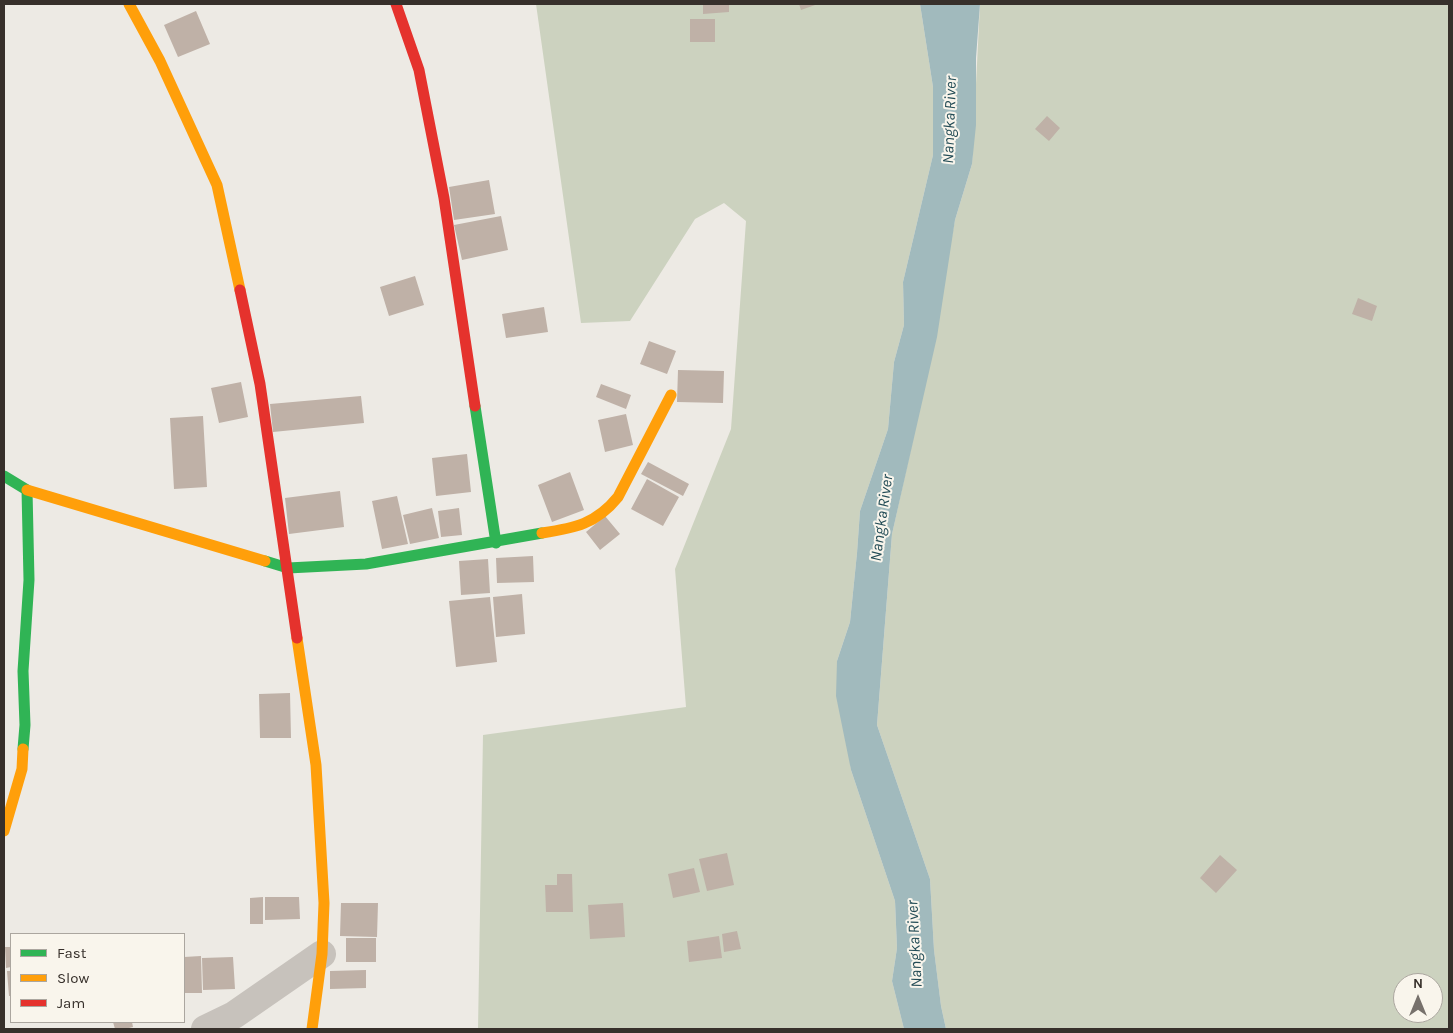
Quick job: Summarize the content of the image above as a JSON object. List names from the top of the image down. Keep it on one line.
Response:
{"water":["Nangka River"],"legend":["Fast","Slow","Jam"],"north":"top"}
